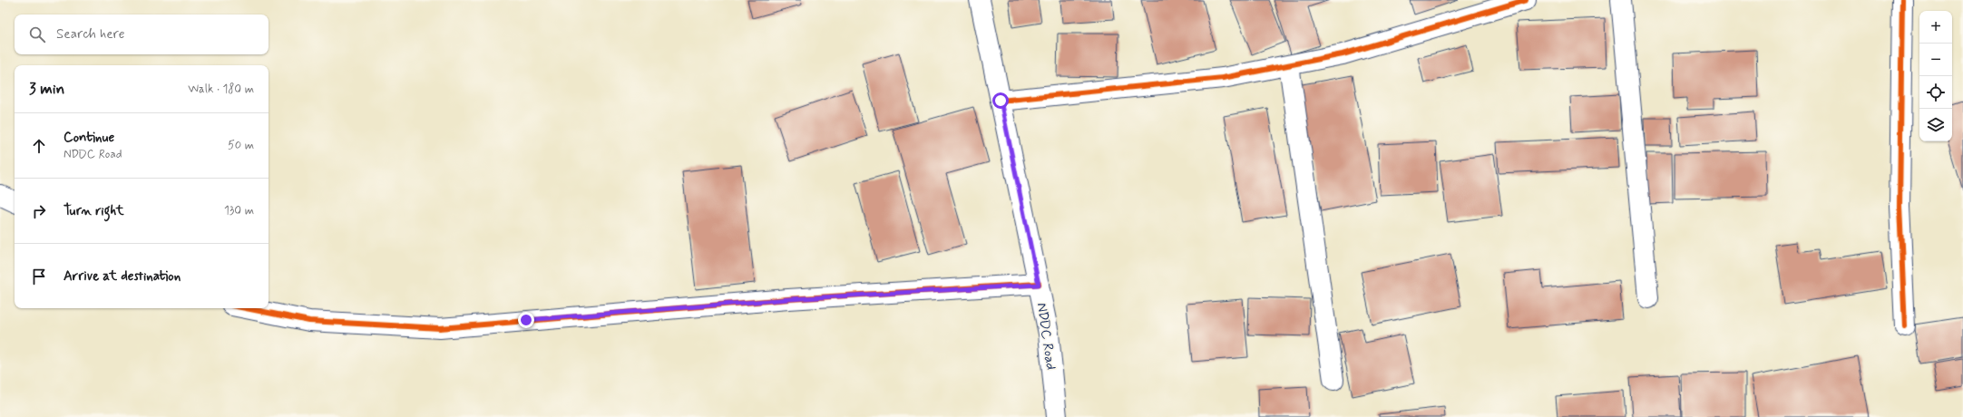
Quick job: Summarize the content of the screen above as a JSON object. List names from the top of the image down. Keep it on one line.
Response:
{"streets":{"street":["NDDC Road"]},"page":{"map_buttons":["+","−"],"search":"Search here","heading":["3 min","Walk · 180 m"],"list":[["Continue","NDDC Road","50 m"],["Turn right","130 m"],"Arrive at destination"]}}
